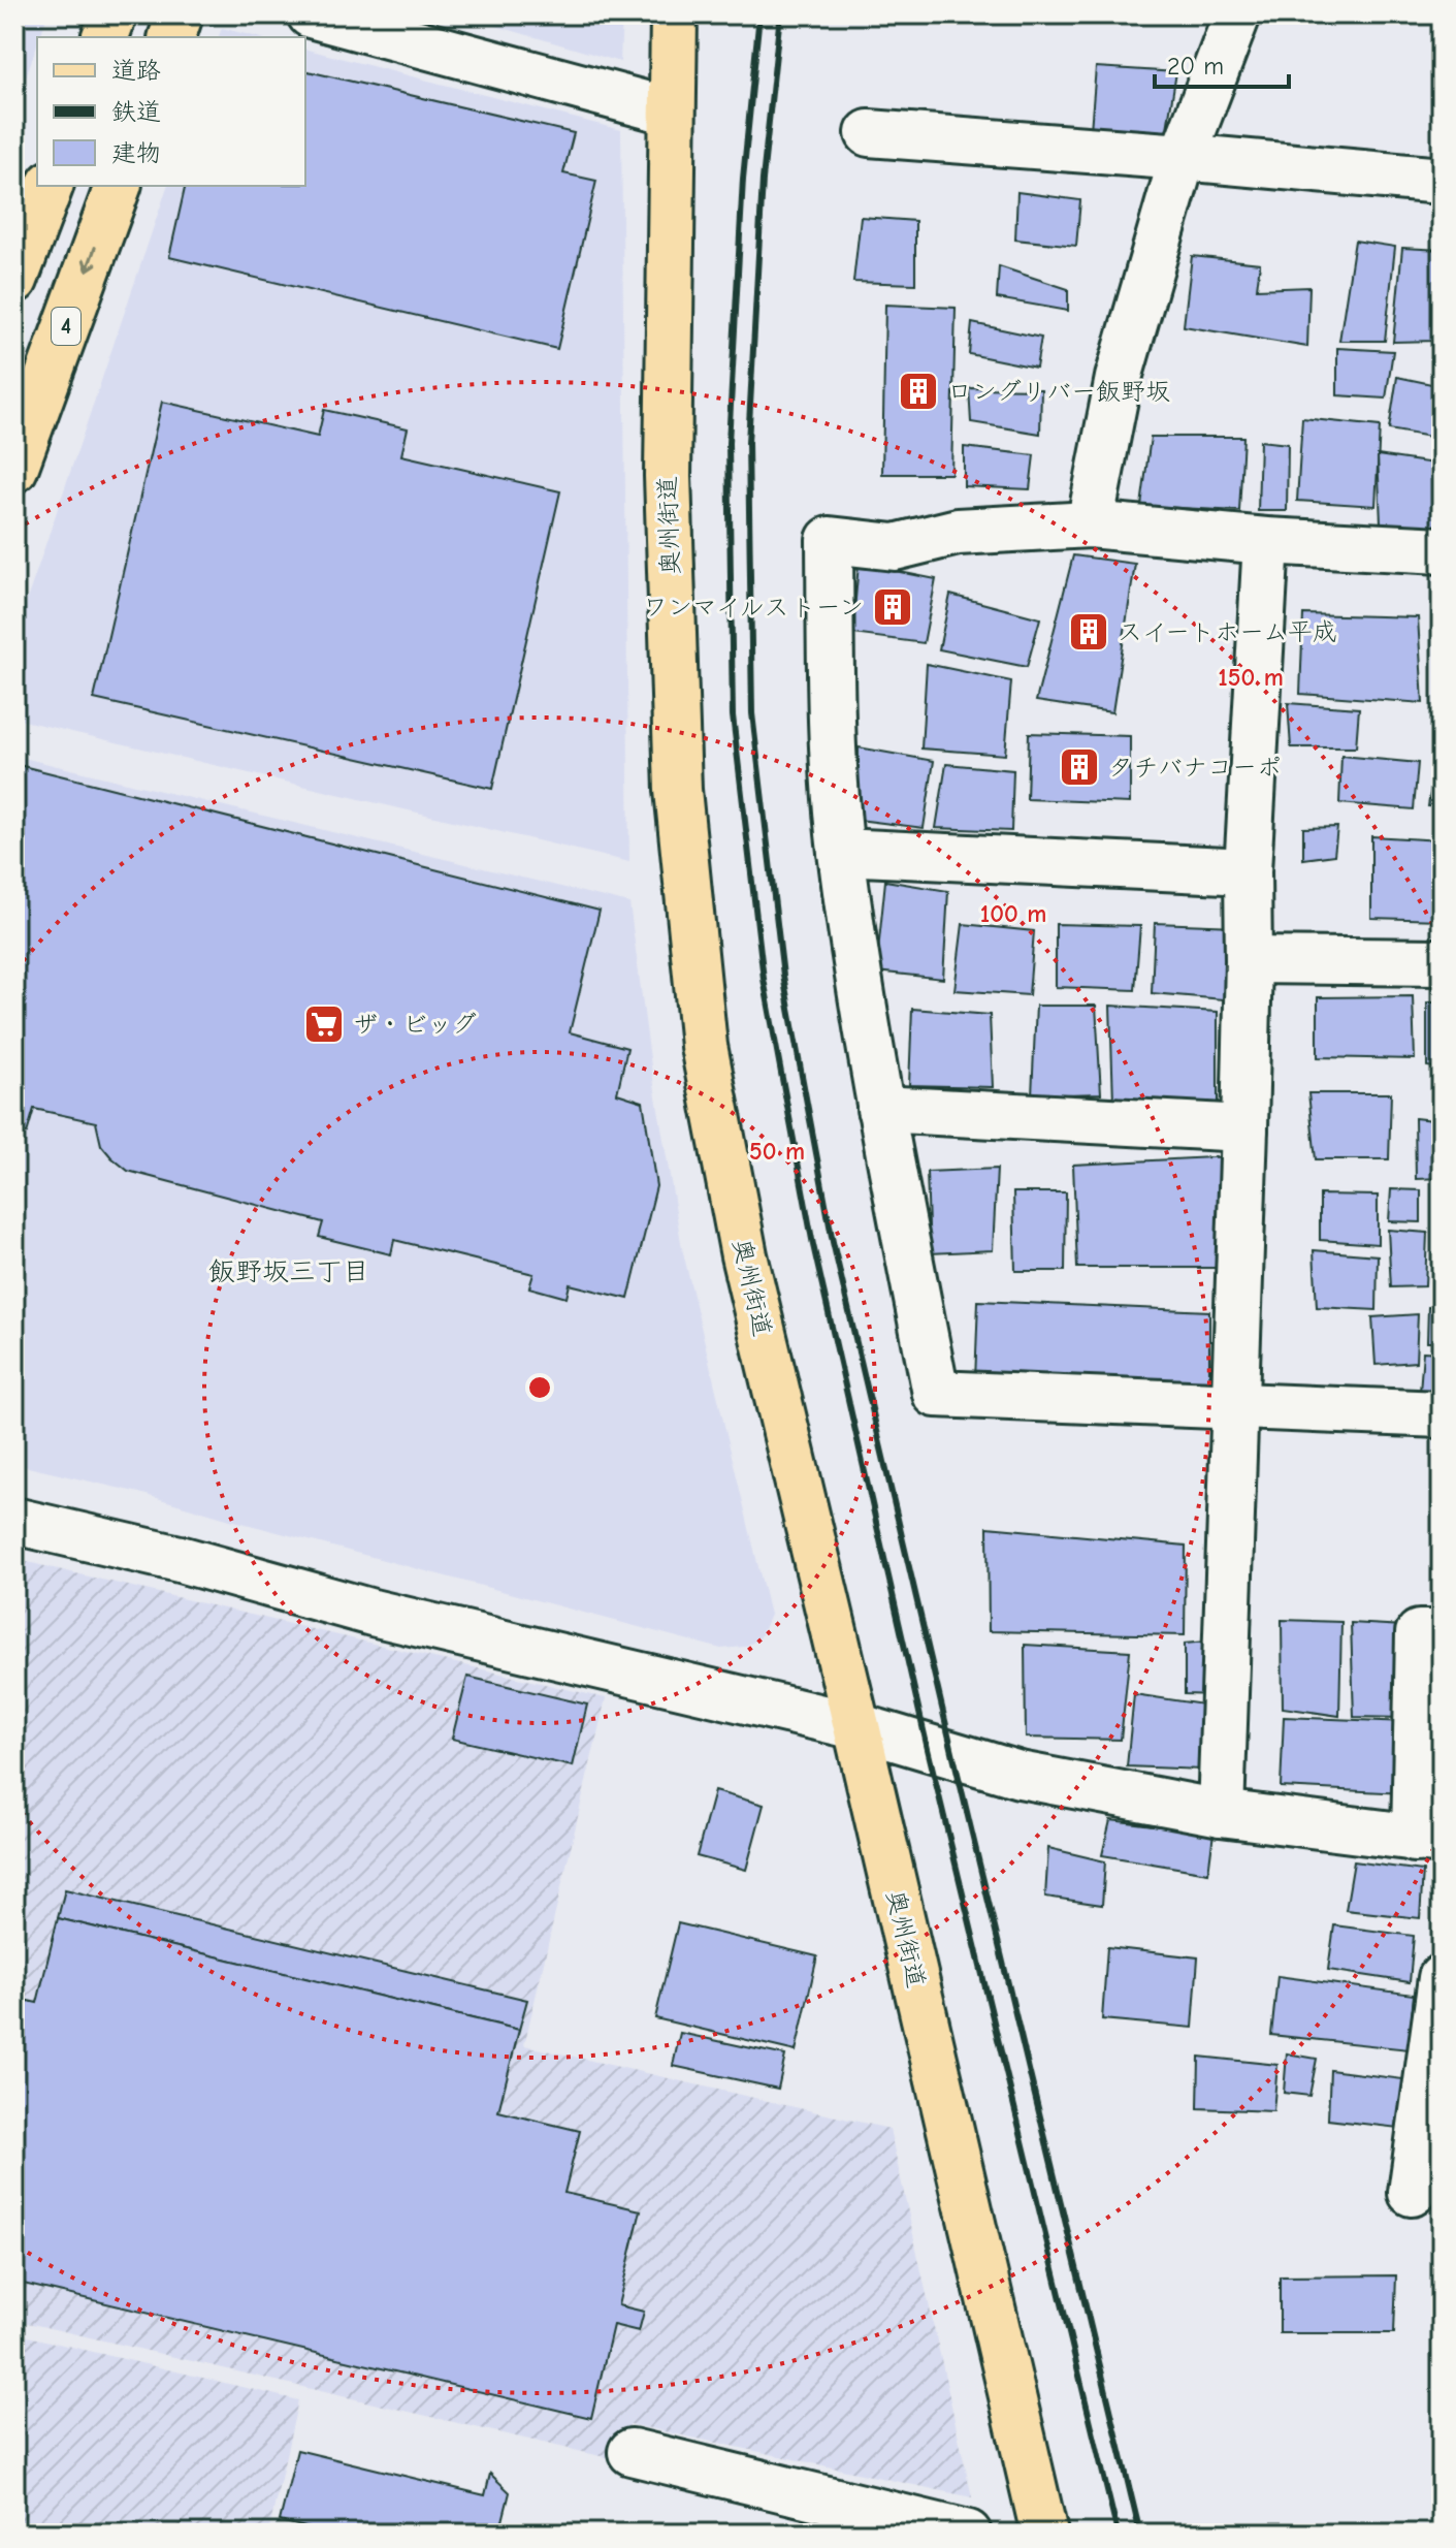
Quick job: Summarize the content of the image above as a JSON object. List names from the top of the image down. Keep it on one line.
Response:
{"streets":{"main road":["4","奥州街道"]},"districts":["飯野坂三丁目"],"places":{"building":["ロングリバー飯野坂","ワンマイルストーン","スイートホーム平成","タチバナコーポ"],"supermarket":["ザ・ビッグ"]},"legend":["道路","鉄道","建物"],"scale_bar":"20 m","rings":["150 m","100 m","50 m"]}
